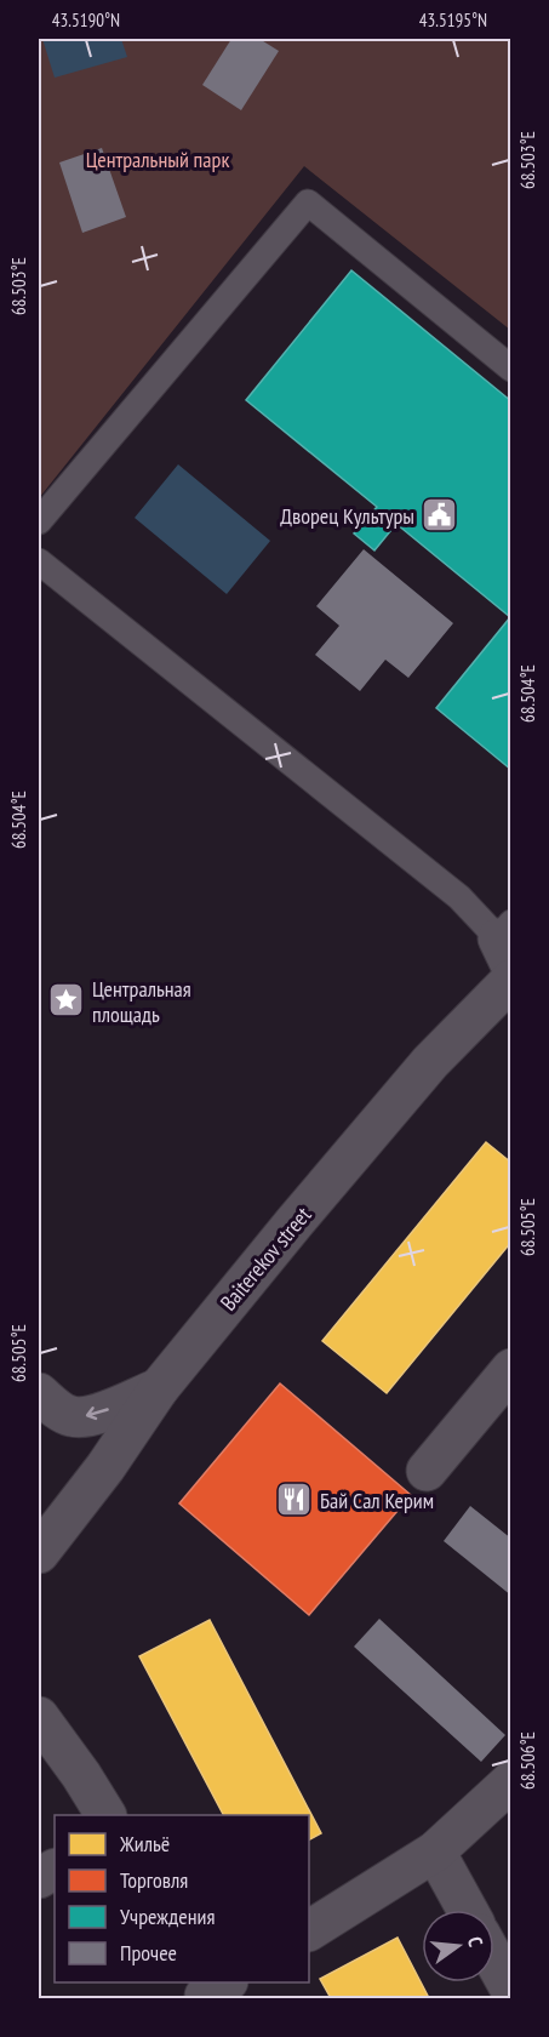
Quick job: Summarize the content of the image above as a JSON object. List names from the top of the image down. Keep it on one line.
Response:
{"streets":{"street":["Baiterekov street"]},"parks":["Центральный парк"],"places":{"public building":["Дворец Культуры"],"place":["Центральная площадь"],"restaurant":["Бай Сал Керим"]},"legend":["Жильё","Торговля","Учреждения","Прочее"],"north":"right","coordinates":["43.5190°N","43.5195°N","68.503°E","68.504°E","68.505°E","68.506°E"]}
